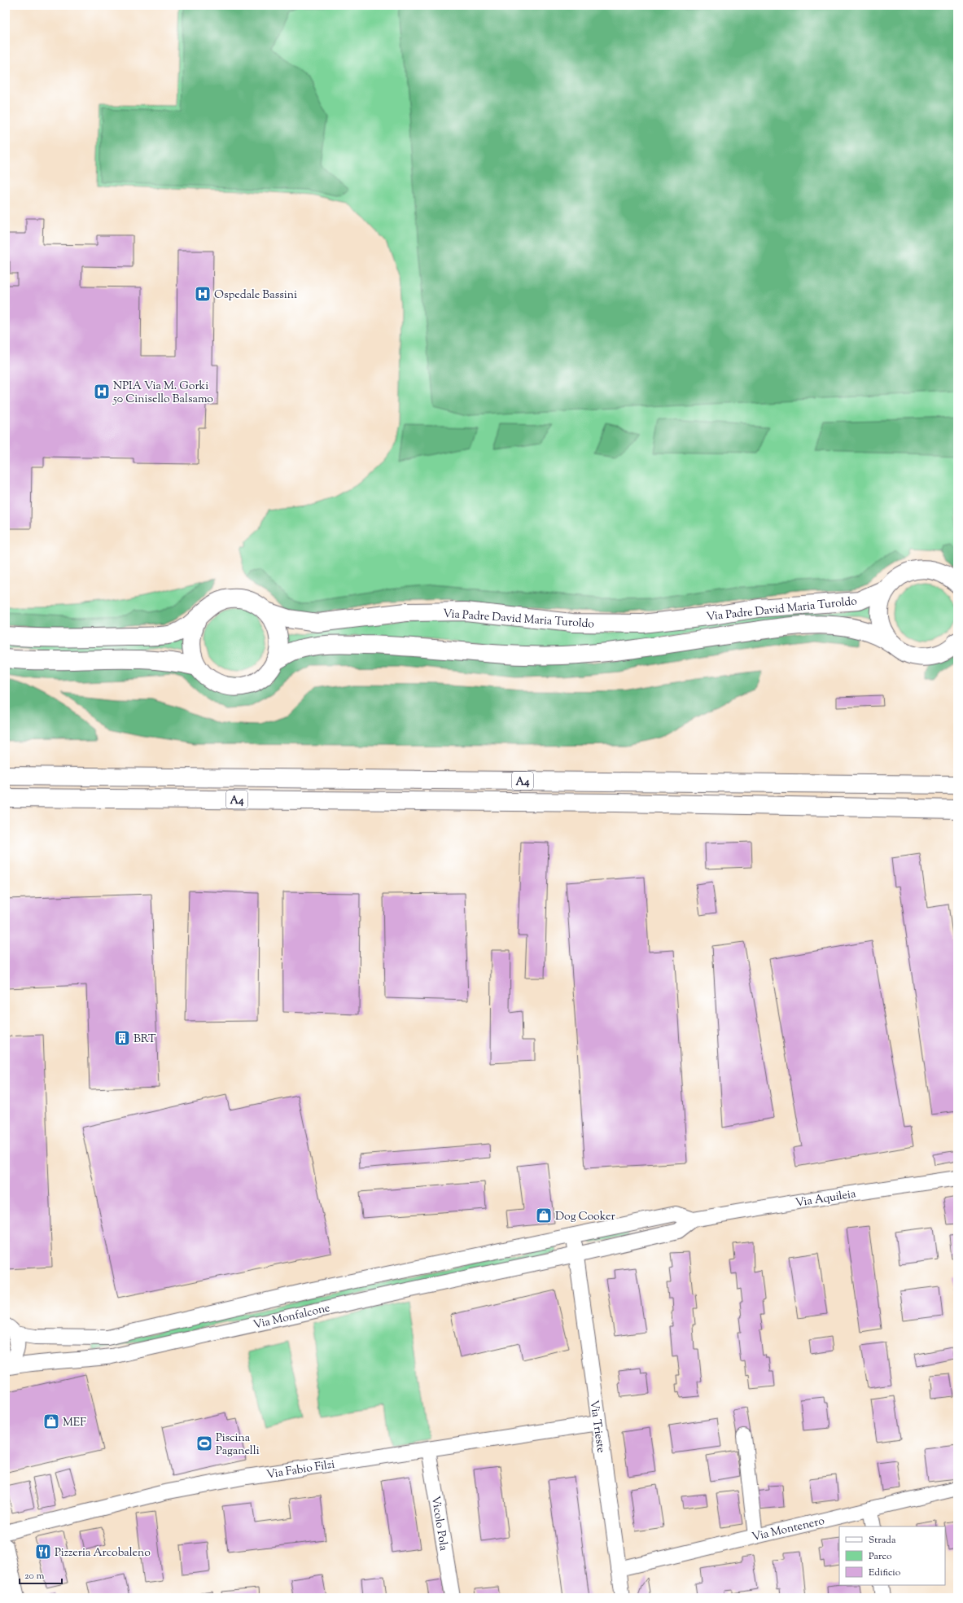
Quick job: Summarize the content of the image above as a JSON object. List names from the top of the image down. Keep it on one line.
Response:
{"streets":{"main road":["Via Padre David Maria Turoldo","A4"],"street":["Via Aquileia","Via Monfalcone","Via Trieste","Via Fabio Filzi","Vicolo Pola","Via Montenero"]},"crossings":[["Via Aquileia","Via Monfalcone"],["Via Aquileia","Via Trieste"],["Via Monfalcone","Via Trieste"],["Via Trieste","Via Fabio Filzi"],["Via Trieste","Via Montenero"],["Via Fabio Filzi","Vicolo Pola"]],"places":{"hospital":["Ospedale Bassini","NPIA Via M. Gorki 50 Cinisello Balsamo"],"building":["BRT"],"shop":["Dog Cooker","MEF"],"sports":["Piscina Paganelli"],"restaurant":["Pizzeria Arcobaleno"]},"legend":["Strada","Parco","Edificio"],"scale_bar":"20 m"}
